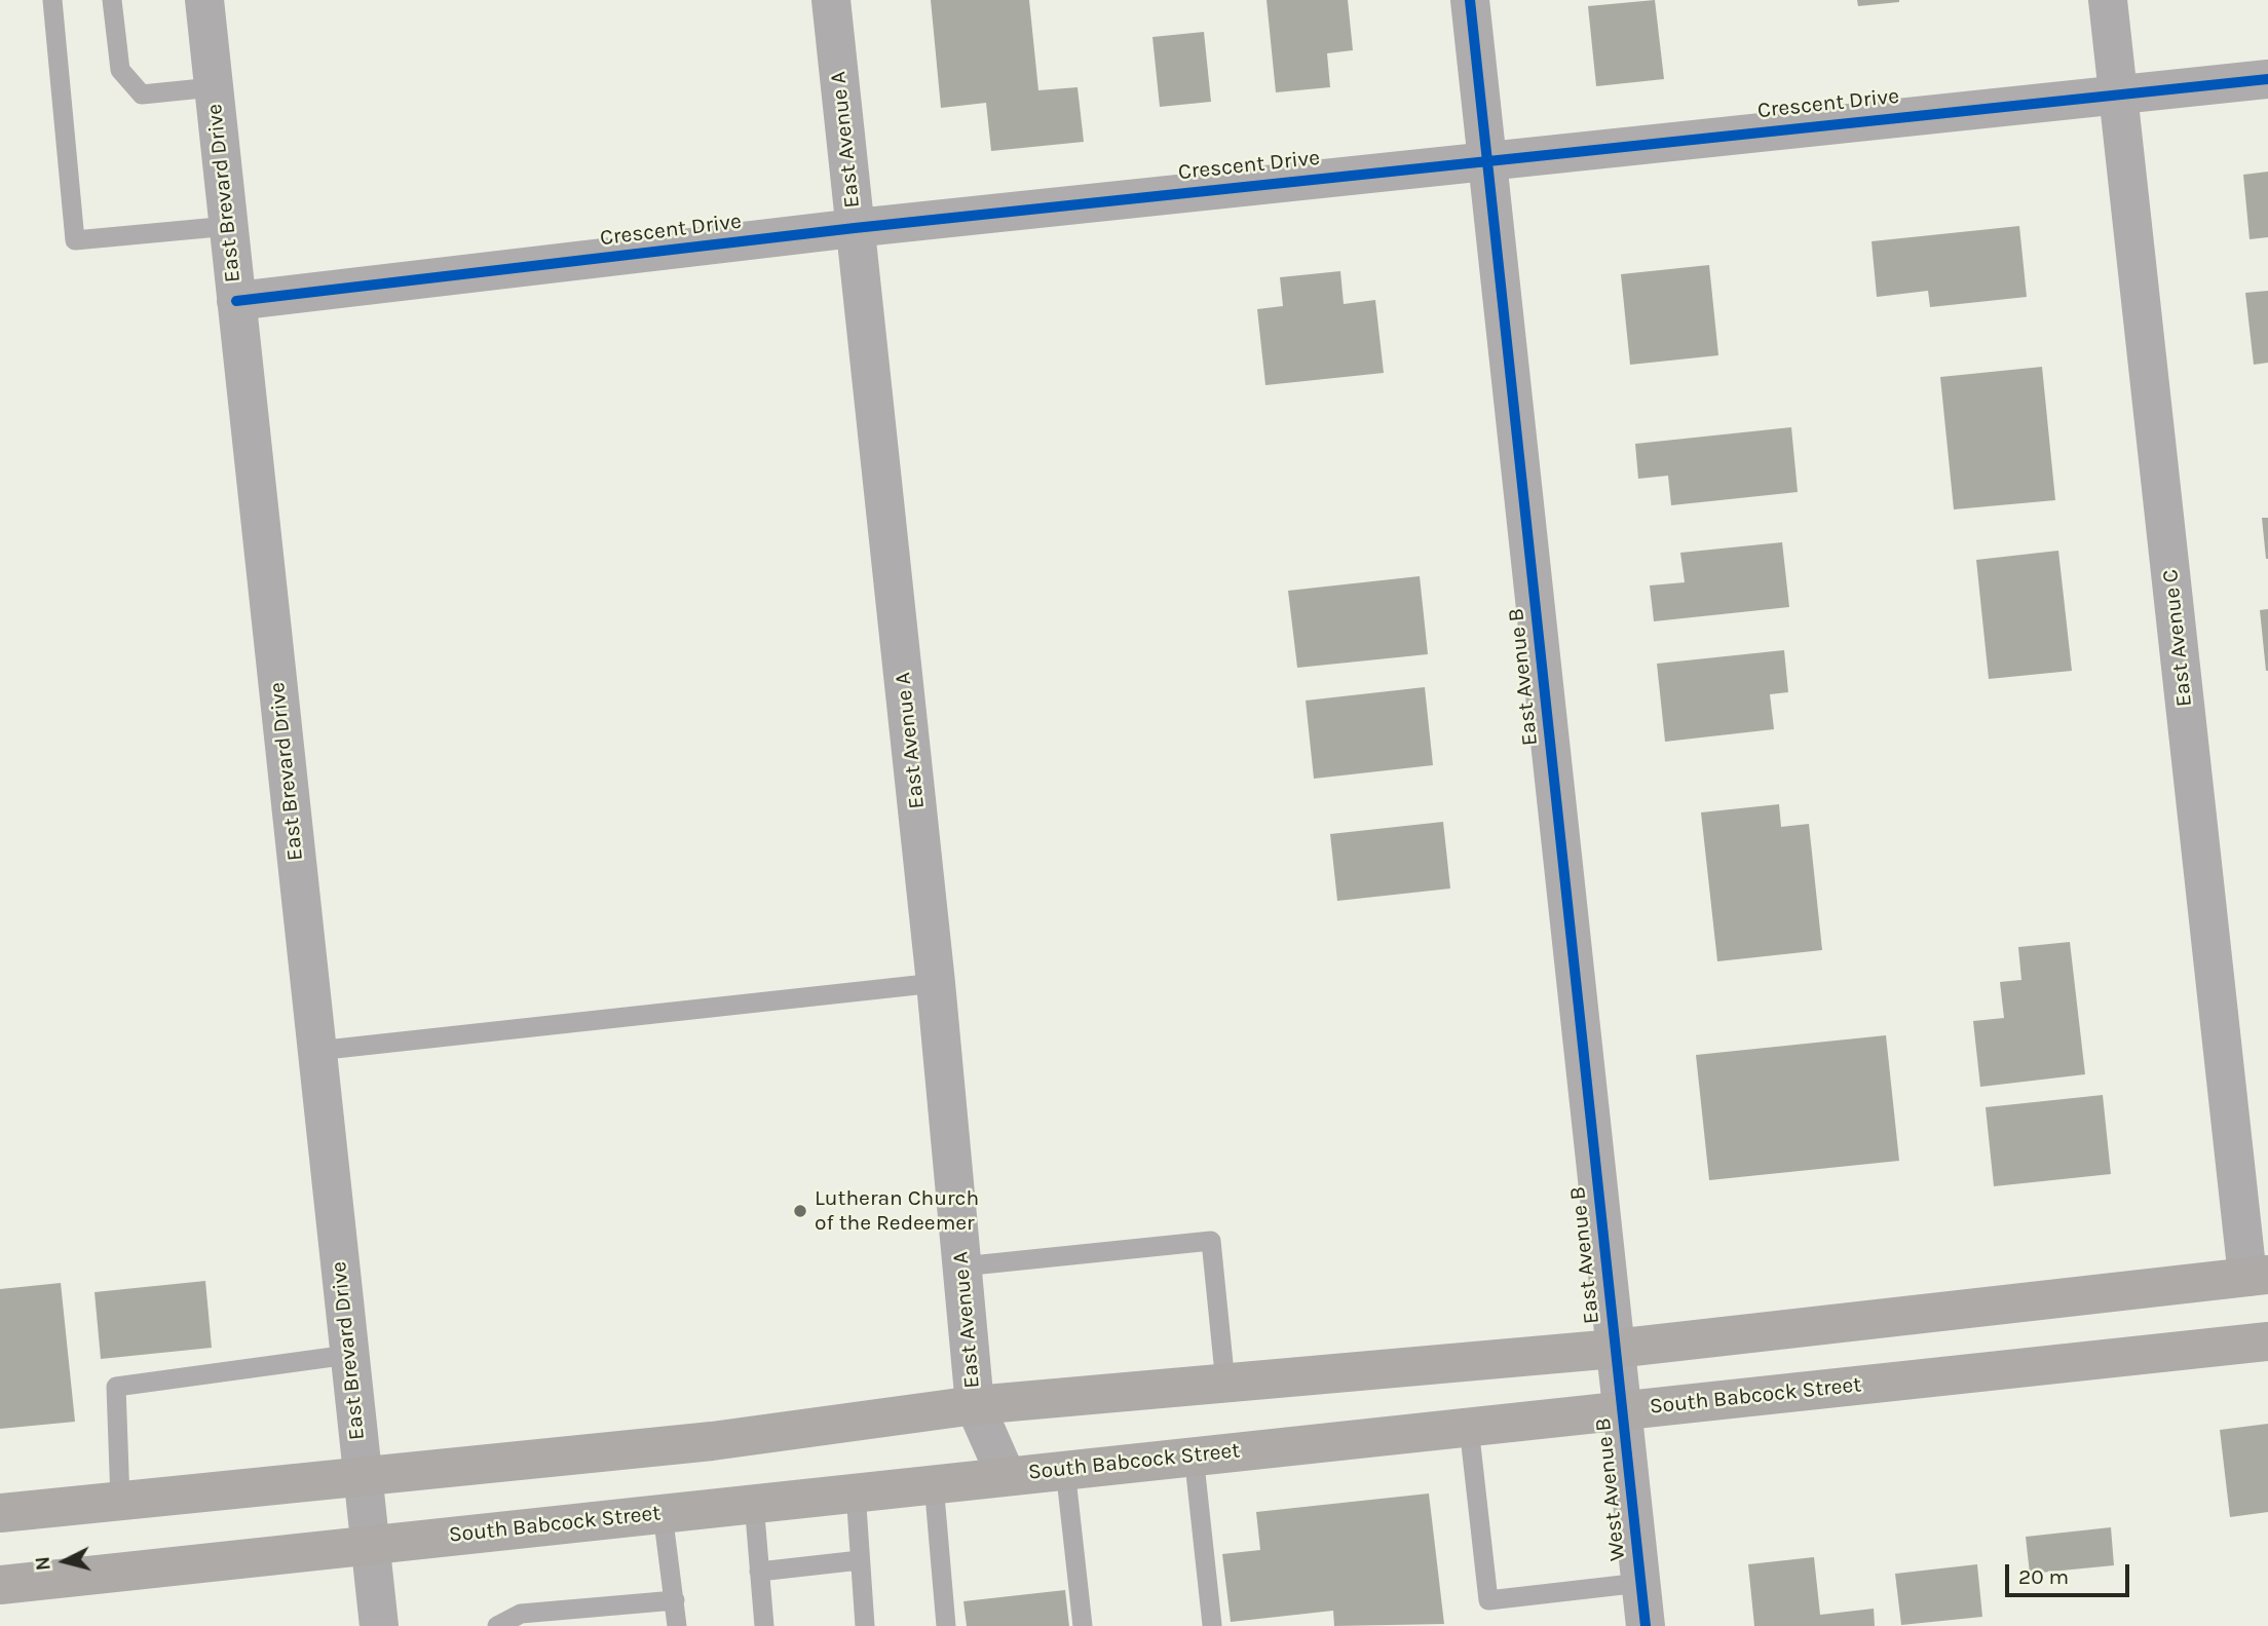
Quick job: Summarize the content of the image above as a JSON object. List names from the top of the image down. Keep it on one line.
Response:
{"streets":{"main road":["South Babcock Street"],"street":["Crescent Drive","East Avenue A","East Brevard Drive","East Avenue C","East Avenue B","West Avenue B"]},"crossings":[["Crescent Drive","East Avenue A"],["Crescent Drive","East Brevard Drive"],["Crescent Drive","East Avenue C"],["Crescent Drive","East Avenue B"],["East Avenue A","South Babcock Street"],["East Brevard Drive","South Babcock Street"],["East Avenue B","West Avenue B"],["South Babcock Street","West Avenue B"]],"places":["Lutheran Church of the Redeemer"],"scale_bar":"20 m","north":"left"}
